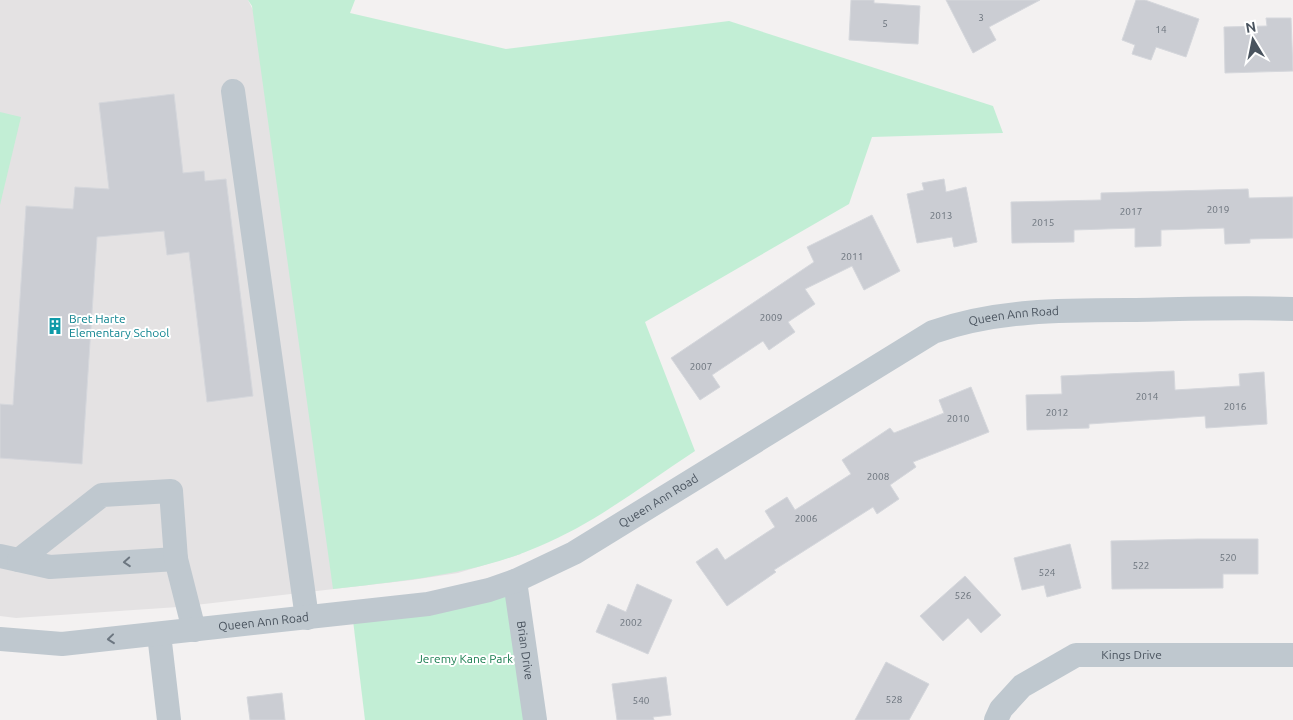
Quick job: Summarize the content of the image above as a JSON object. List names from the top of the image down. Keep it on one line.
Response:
{"streets":{"street":["Queen Ann Road","Brian Drive","Kings Drive"]},"crossings":[["Queen Ann Road","Brian Drive"]],"parks":["Jeremy Kane Park"],"places":{"building":["Bret Harte Elementary School"]},"house_numbers":["3","5","14","2019","2017","2013","2015","2011","2009","2007","2014","2016","2012","2010","2008","2006","520","522","524","526","2002","528","540"],"north":"top"}
